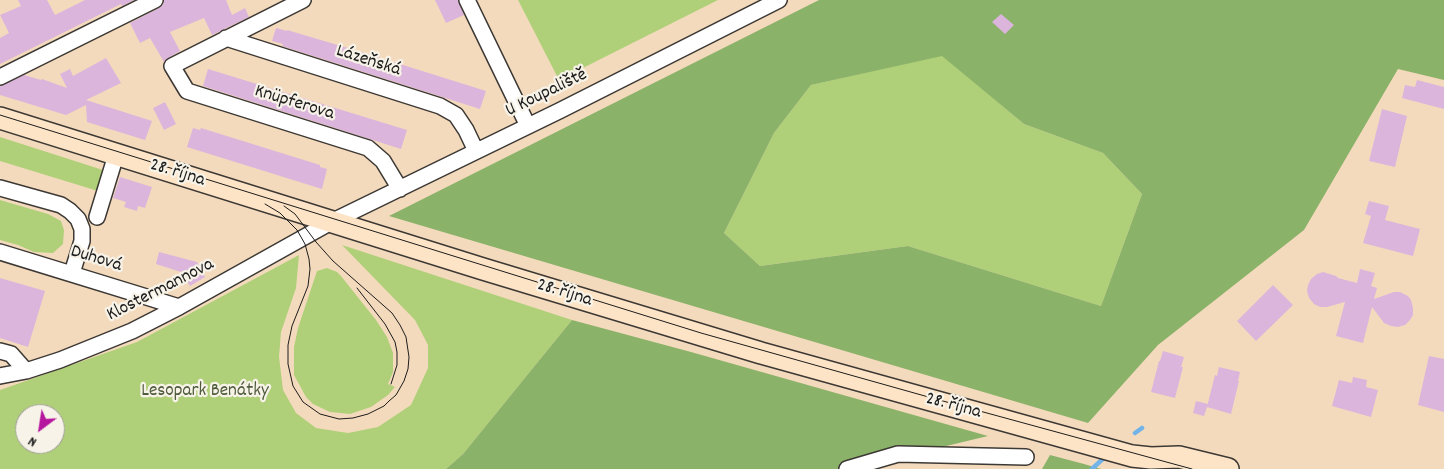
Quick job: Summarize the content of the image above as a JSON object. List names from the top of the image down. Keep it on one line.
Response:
{"streets":{"main road":["28. října"],"street":["Lázeňská","U Koupaliště","Knüpferova","Duhová","Klostermannova"]},"crossings":[["Lázeňská","U Koupaliště"],["Lázeňská","Knüpferova"],["U Koupaliště","Knüpferova"],["U Koupaliště","28. října"],["U Koupaliště","Klostermannova"],["28. října","Klostermannova"],["Duhová","Klostermannova"]],"parks":["Lesopark Benátky"],"north":"bottom left"}
